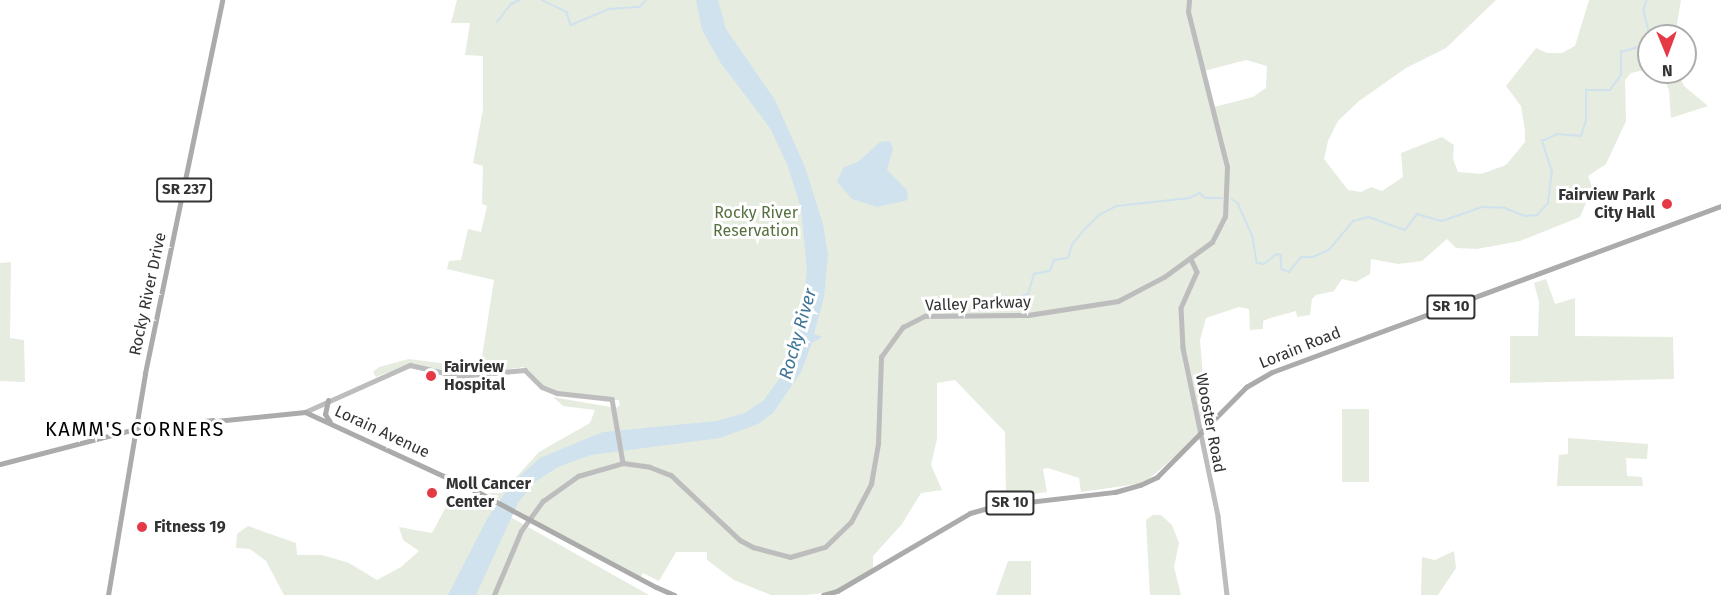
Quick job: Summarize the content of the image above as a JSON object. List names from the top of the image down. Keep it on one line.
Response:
{"streets":{"main road":["SR 237","Rocky River Drive","SR 10","Lorain Road","Lorain Avenue"],"street":["Valley Parkway","Wooster Road"]},"crossings":[["Rocky River Drive","Lorain Avenue"],["Valley Parkway","Wooster Road"],["Lorain Road","Wooster Road"]],"districts":["KAMM'S CORNERS"],"water":["Rocky River"],"parks":["Rocky River Reservation"],"places":["Fairview Park City Hall","Fairview Hospital","Moll Cancer Center","Fitness 19"],"north":"bottom"}
